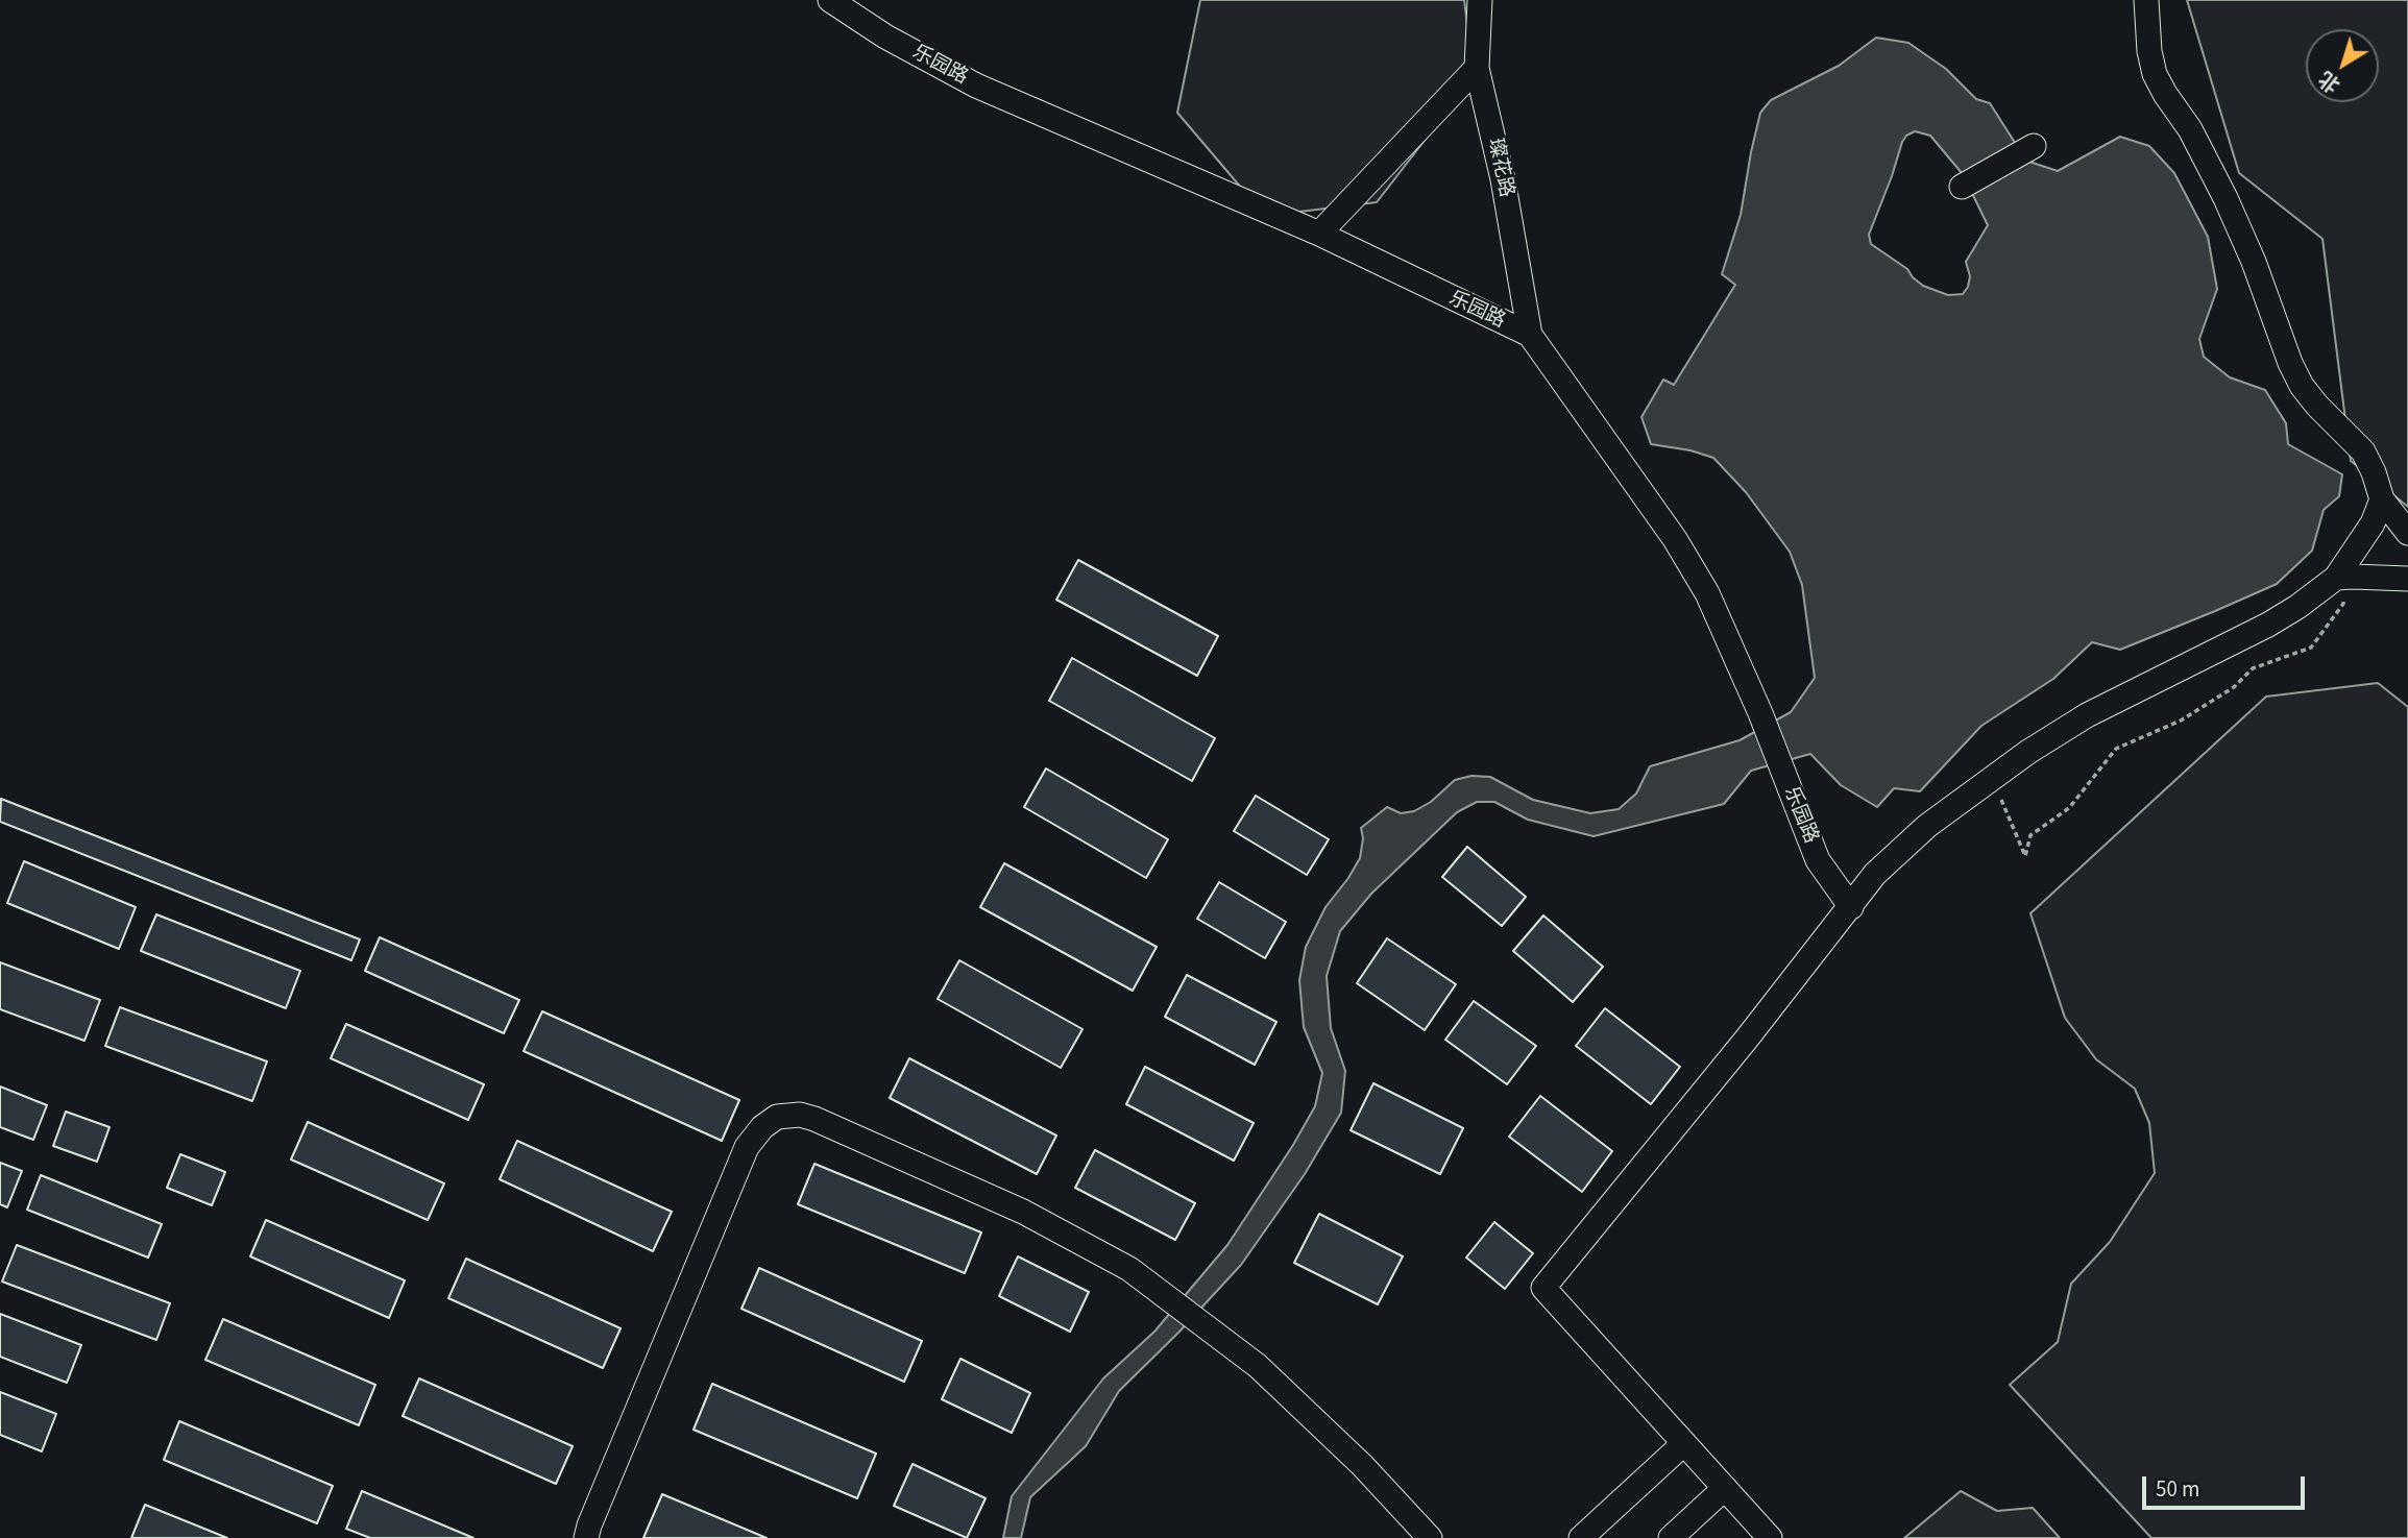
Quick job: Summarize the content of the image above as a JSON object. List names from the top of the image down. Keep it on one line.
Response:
{"streets":{"street":["乐园路","璨花路"]},"crossings":[["乐园路","璨花路"]],"scale_bar":"50 m","north":"bottom left"}
